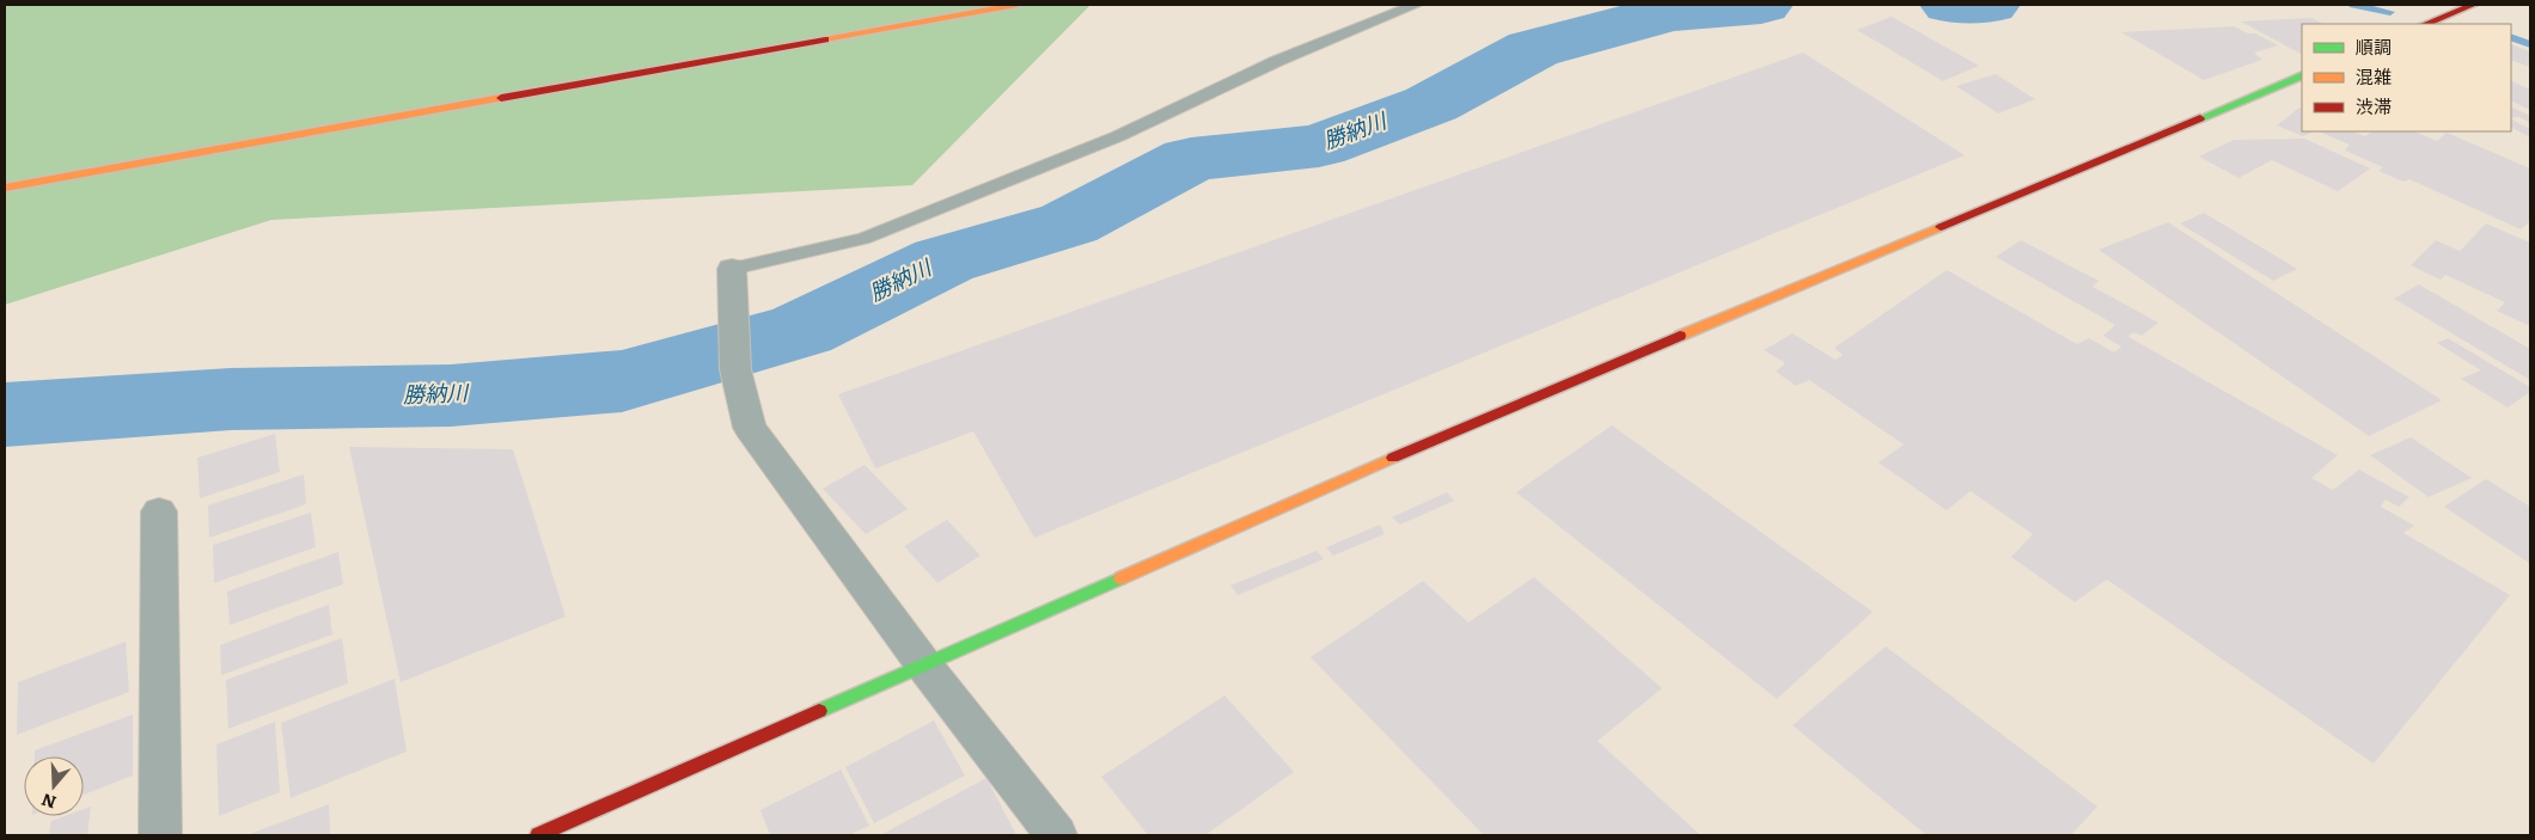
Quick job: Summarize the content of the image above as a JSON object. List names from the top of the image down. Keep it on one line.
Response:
{"water":["勝納川"],"legend":["順調","混雑","渋滞"],"north":"bottom"}
